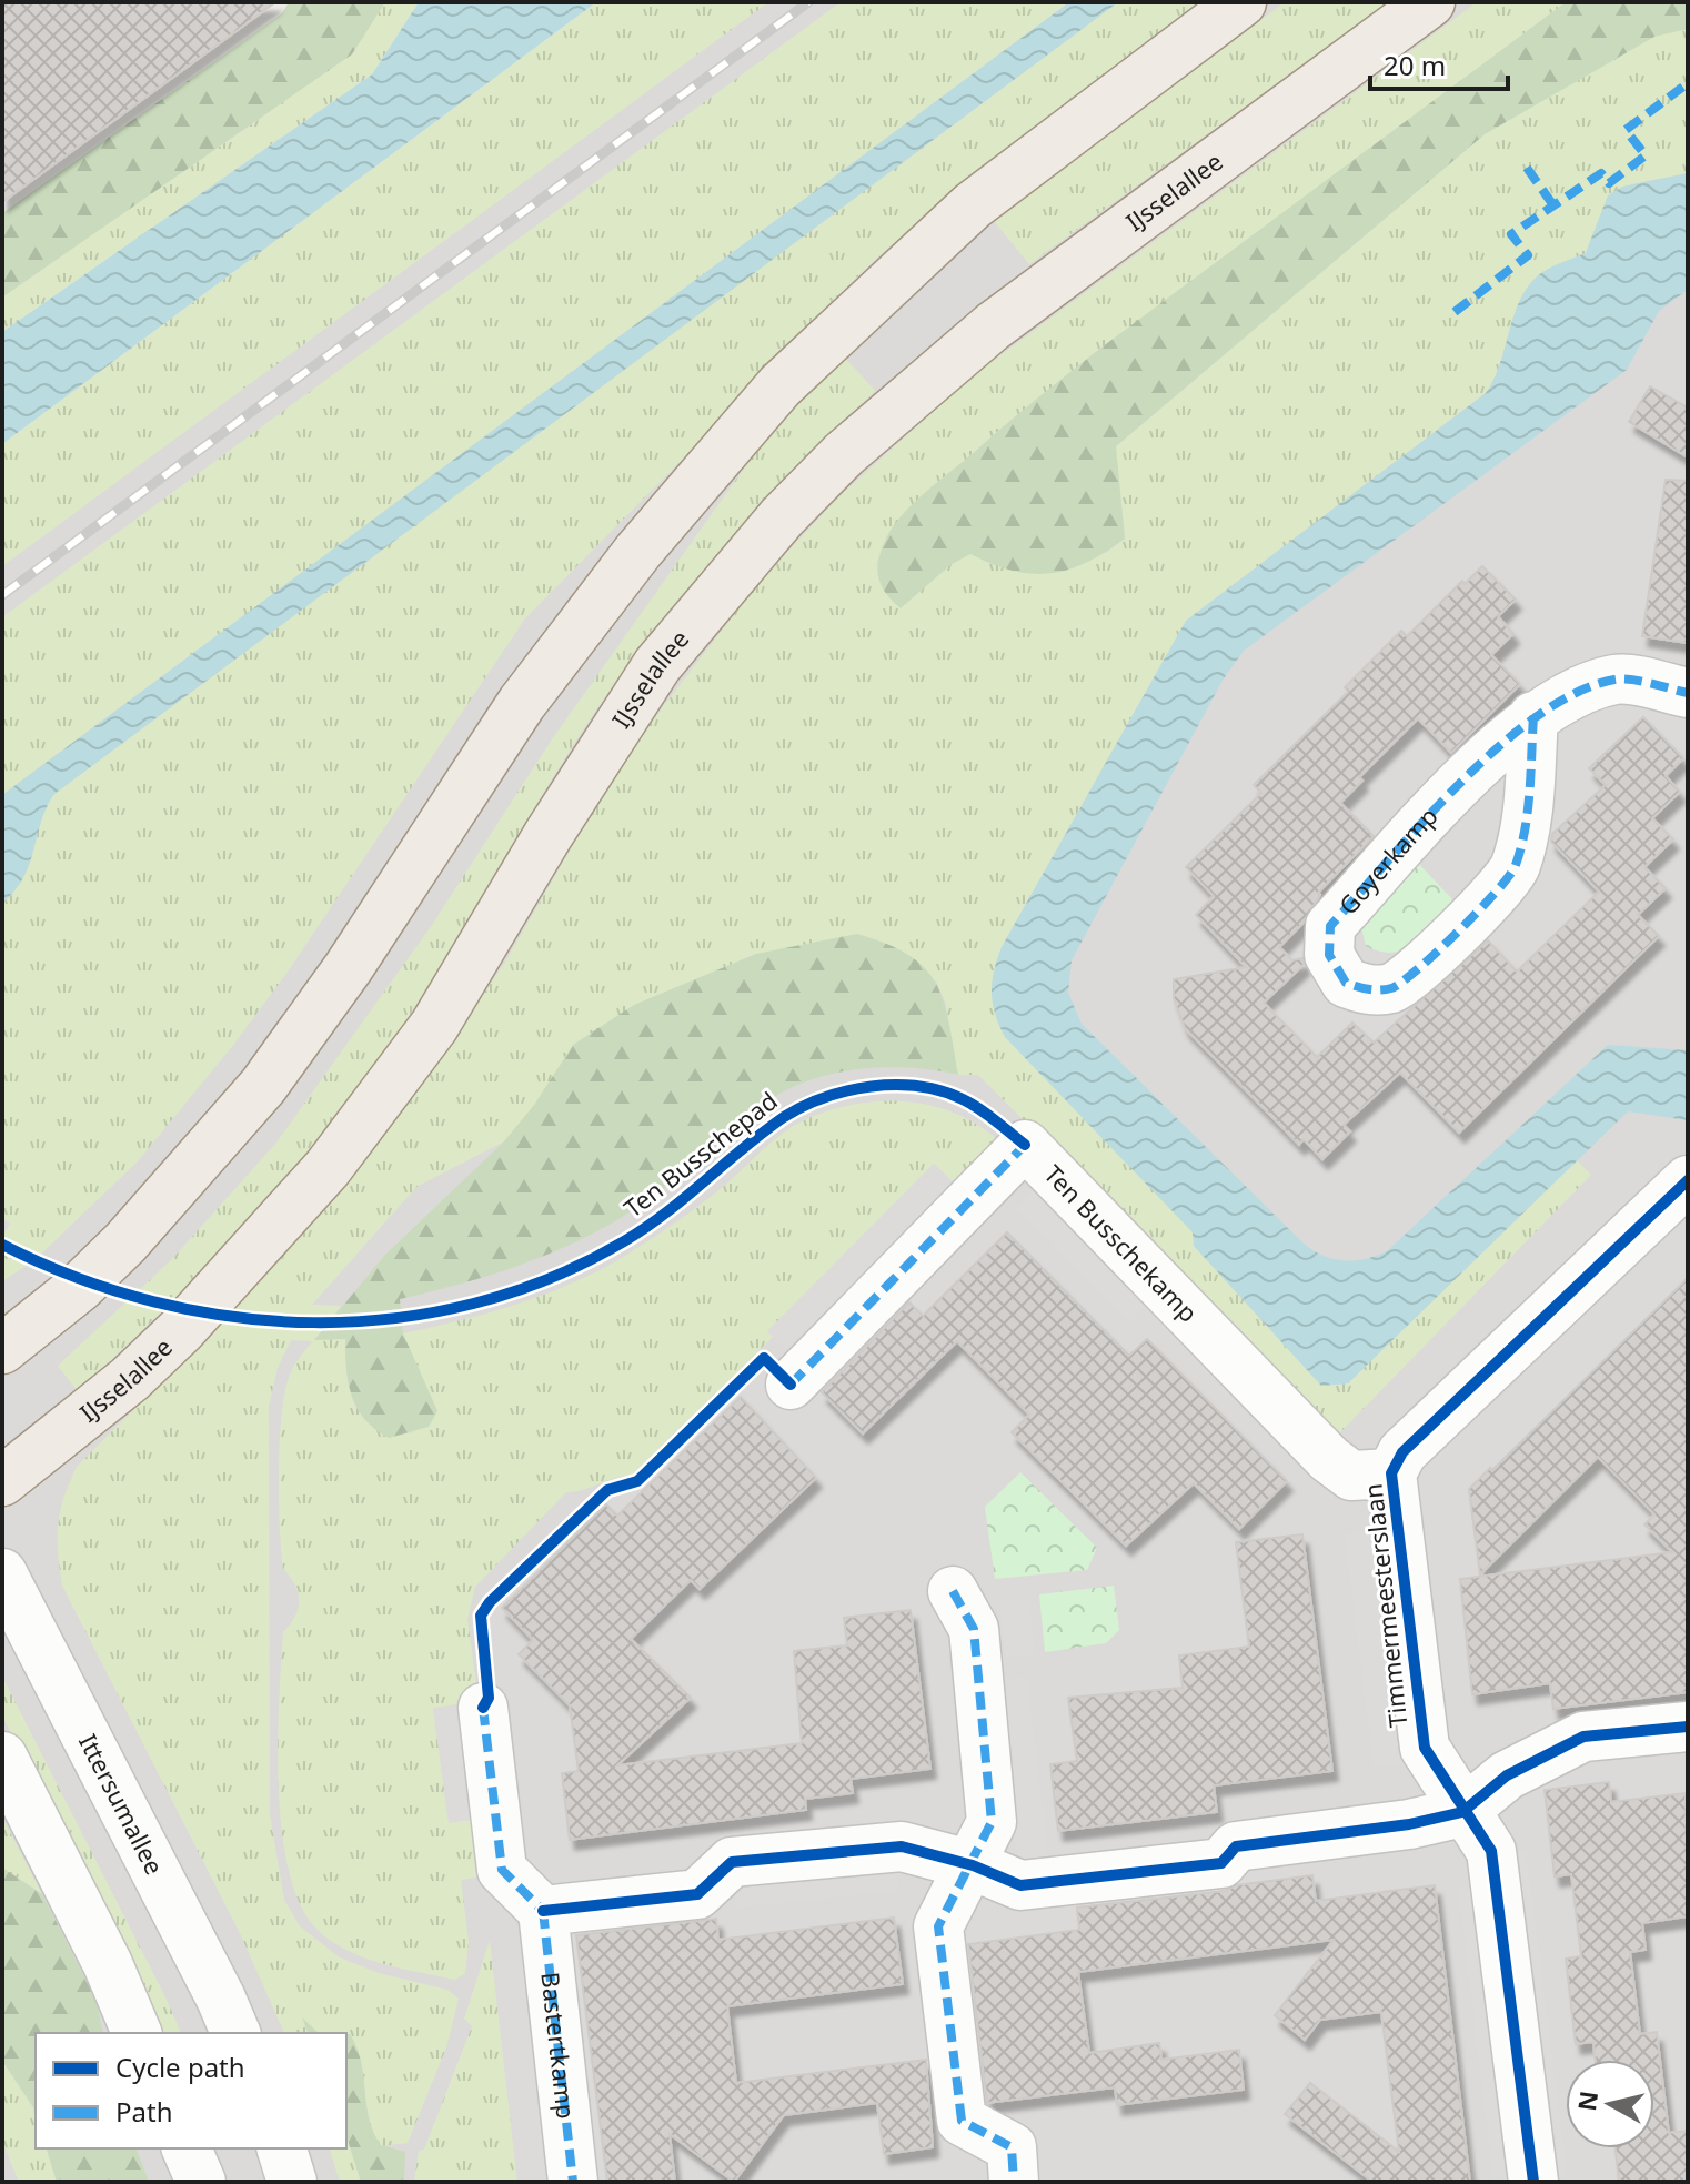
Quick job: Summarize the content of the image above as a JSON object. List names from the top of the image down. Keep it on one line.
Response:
{"streets":{"main road":["IJsselallee"],"street":["Goyerkamp","Ten Busschekamp","Timmermeesterslaan","Ittersumallee","Bastertkamp"],"cycle path":["Ten Busschepad"]},"crossings":[["Ten Busschekamp","Timmermeesterslaan"]],"legend":["Cycle path","Path"],"scale_bar":"20 m","north":"left"}
